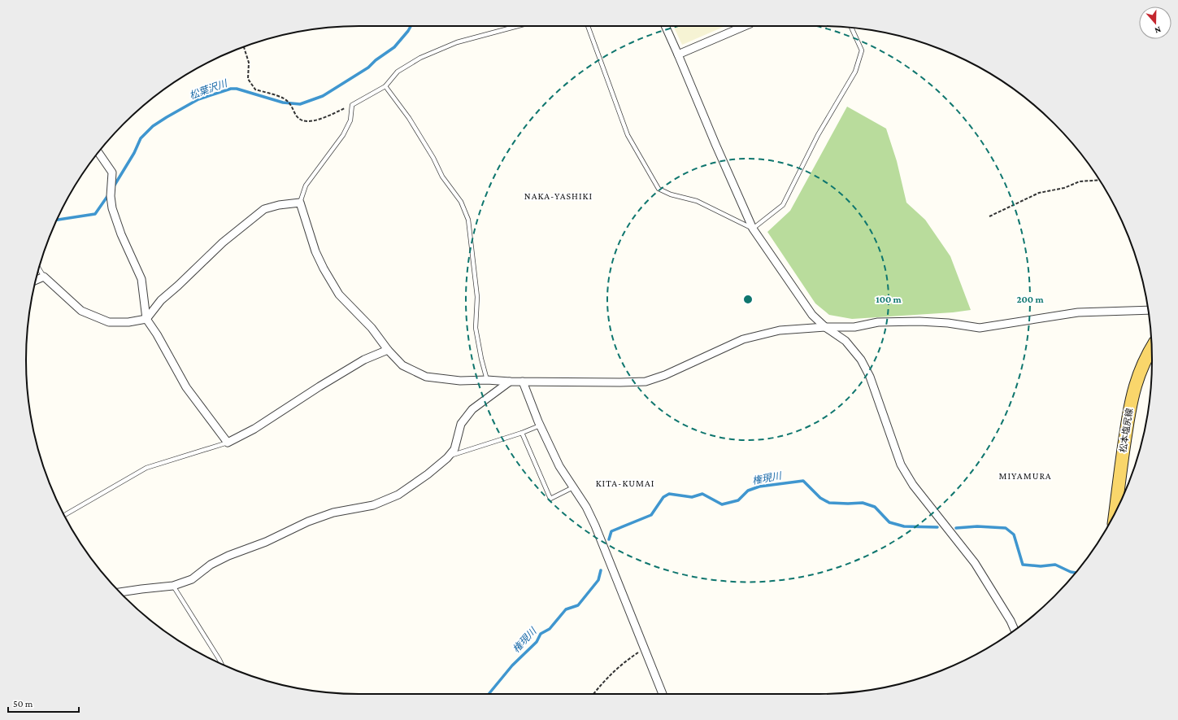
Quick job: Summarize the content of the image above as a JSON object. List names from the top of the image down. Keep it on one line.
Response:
{"streets":{"main road":["松本塩尻線"]},"districts":["NAKA-YASHIKI","MIYAMURA","KITA-KUMAI"],"water":["松葉沢川","権現川"],"scale_bar":"50 m","north":"bottom","rings":["100 m","200 m"]}
